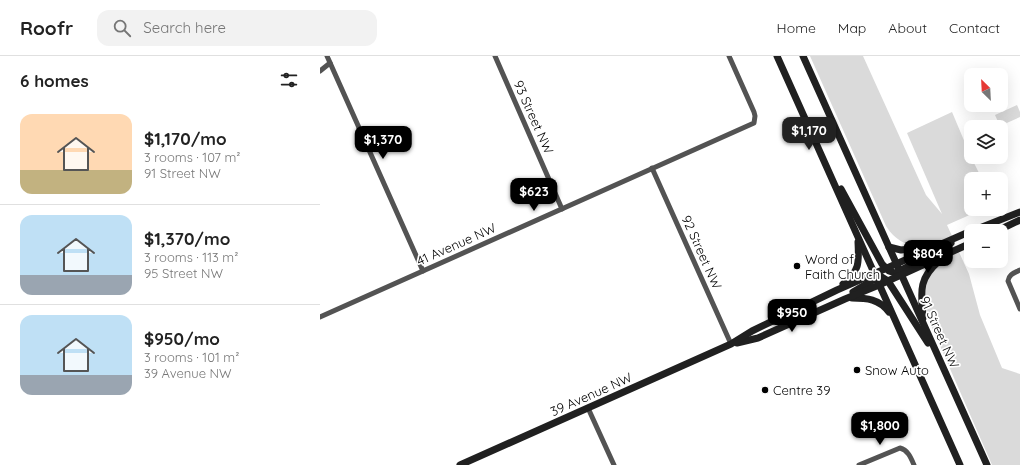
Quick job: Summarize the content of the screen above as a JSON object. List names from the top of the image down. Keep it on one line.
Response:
{"streets":{"main road":["91 Street NW","39 Avenue NW"],"street":["93 Street NW","41 Avenue NW","92 Street NW"]},"crossings":[["93 Street NW","41 Avenue NW"],["41 Avenue NW","92 Street NW"],["92 Street NW","39 Avenue NW"]],"places":["Word of Faith Church","Snow Auto","Centre 39"],"north":"top left","page":{"header":"Roofr","search":"Search here","nav":["Home","Map","About","Contact"],"heading":"6 homes","map_buttons":["+","−"],"list":[{"name":"$1,170/mo","note":"3 rooms · 107 m² · 91 Street NW"},{"name":"$1,370/mo","note":"3 rooms · 113 m² · 95 Street NW"},{"name":"$950/mo","note":"3 rooms · 101 m² · 39 Avenue NW"}],"price":["$1,170","$1,370","$623","$804","$950","$1,800"]}}
